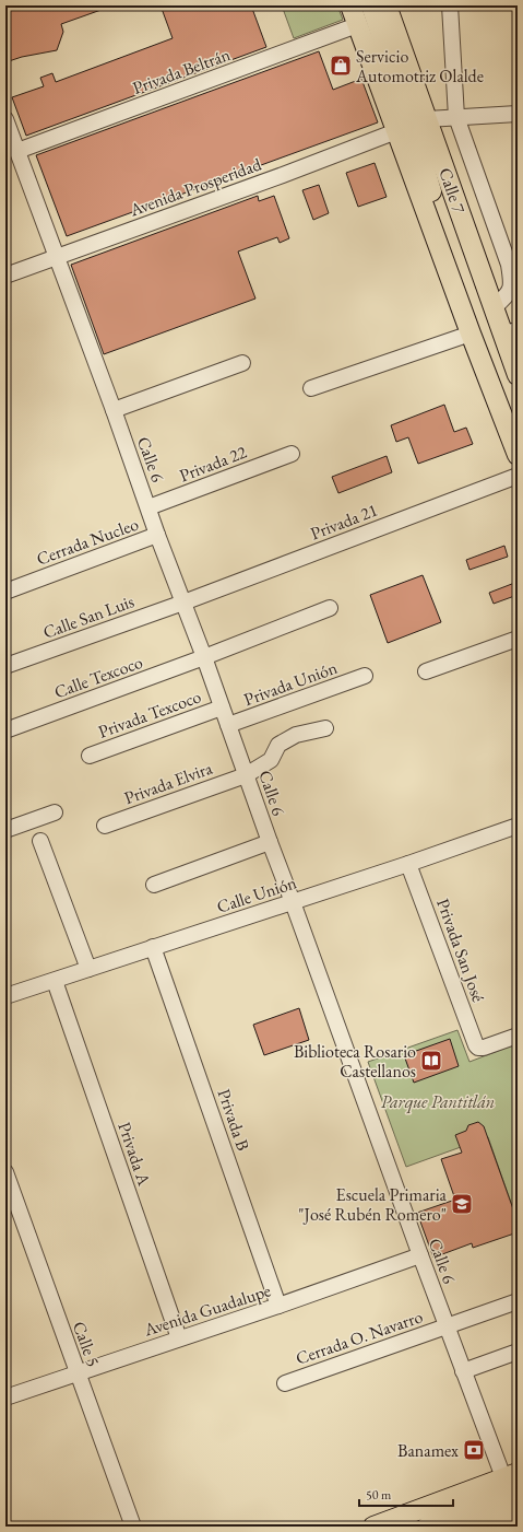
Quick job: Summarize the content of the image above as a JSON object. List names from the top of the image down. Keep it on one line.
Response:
{"streets":{"main road":["Calle 7"],"street":["Privada Beltrán","Avenida Prosperidad","Calle 6","Privada 22","Privada 21","Cerrada Nucleo","Calle San Luis","Calle Texcoco","Privada Unión","Privada Texcoco","Privada Elvira","Calle Unión","Privada San José","Privada B","Privada A","Avenida Guadalupe","Cerrada O. Navarro","Calle 5"]},"crossings":[["Privada Beltrán","Calle 7"],["Privada Beltrán","Calle 6"],["Avenida Prosperidad","Calle 7"],["Avenida Prosperidad","Calle 6"],["Calle 6","Privada 22"],["Calle 6","Privada 21"],["Calle 6","Cerrada Nucleo"],["Calle 6","Calle San Luis"],["Calle 6","Calle Texcoco"],["Calle 6","Privada Unión"],["Calle 6","Privada Texcoco"],["Calle 6","Privada Elvira"],["Calle 6","Calle Unión"],["Calle 6","Avenida Guadalupe"],["Calle 6","Cerrada O. Navarro"],["Privada 21","Calle San Luis"],["Calle Unión","Privada San José"],["Calle Unión","Privada B"],["Calle Unión","Privada A"],["Privada B","Avenida Guadalupe"],["Privada A","Avenida Guadalupe"],["Avenida Guadalupe","Calle 5"]],"parks":["Parque Pantitlán"],"places":{"shop":["Servicio Automotriz Olalde"],"library":["Biblioteca Rosario Castellanos"],"school or university":["Escuela Primaria \"José Rubén Romero\""],"bank":["Banamex"]},"scale_bar":"50 m"}
